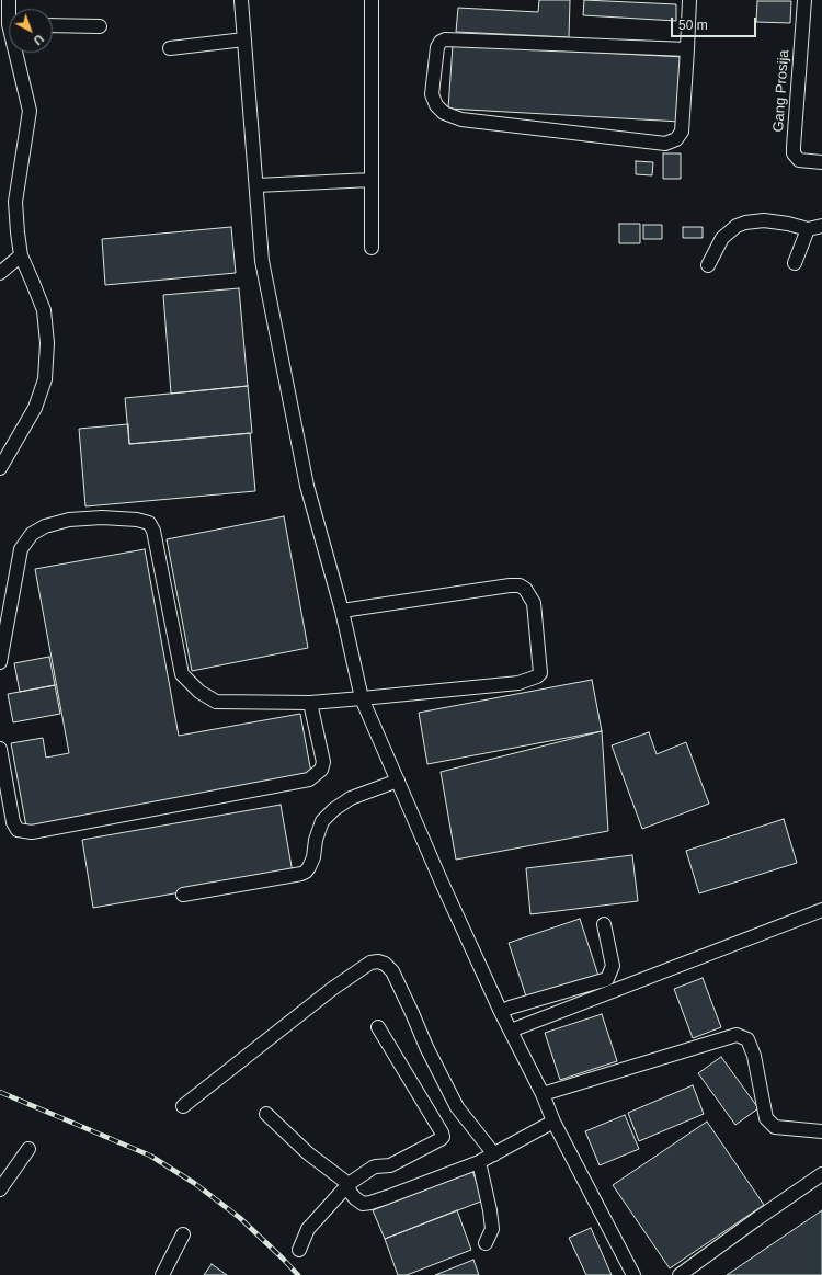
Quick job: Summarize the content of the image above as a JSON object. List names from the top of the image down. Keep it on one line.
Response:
{"streets":{"street":["Gang Prosija"]},"scale_bar":"50 m","north":"bottom right"}
